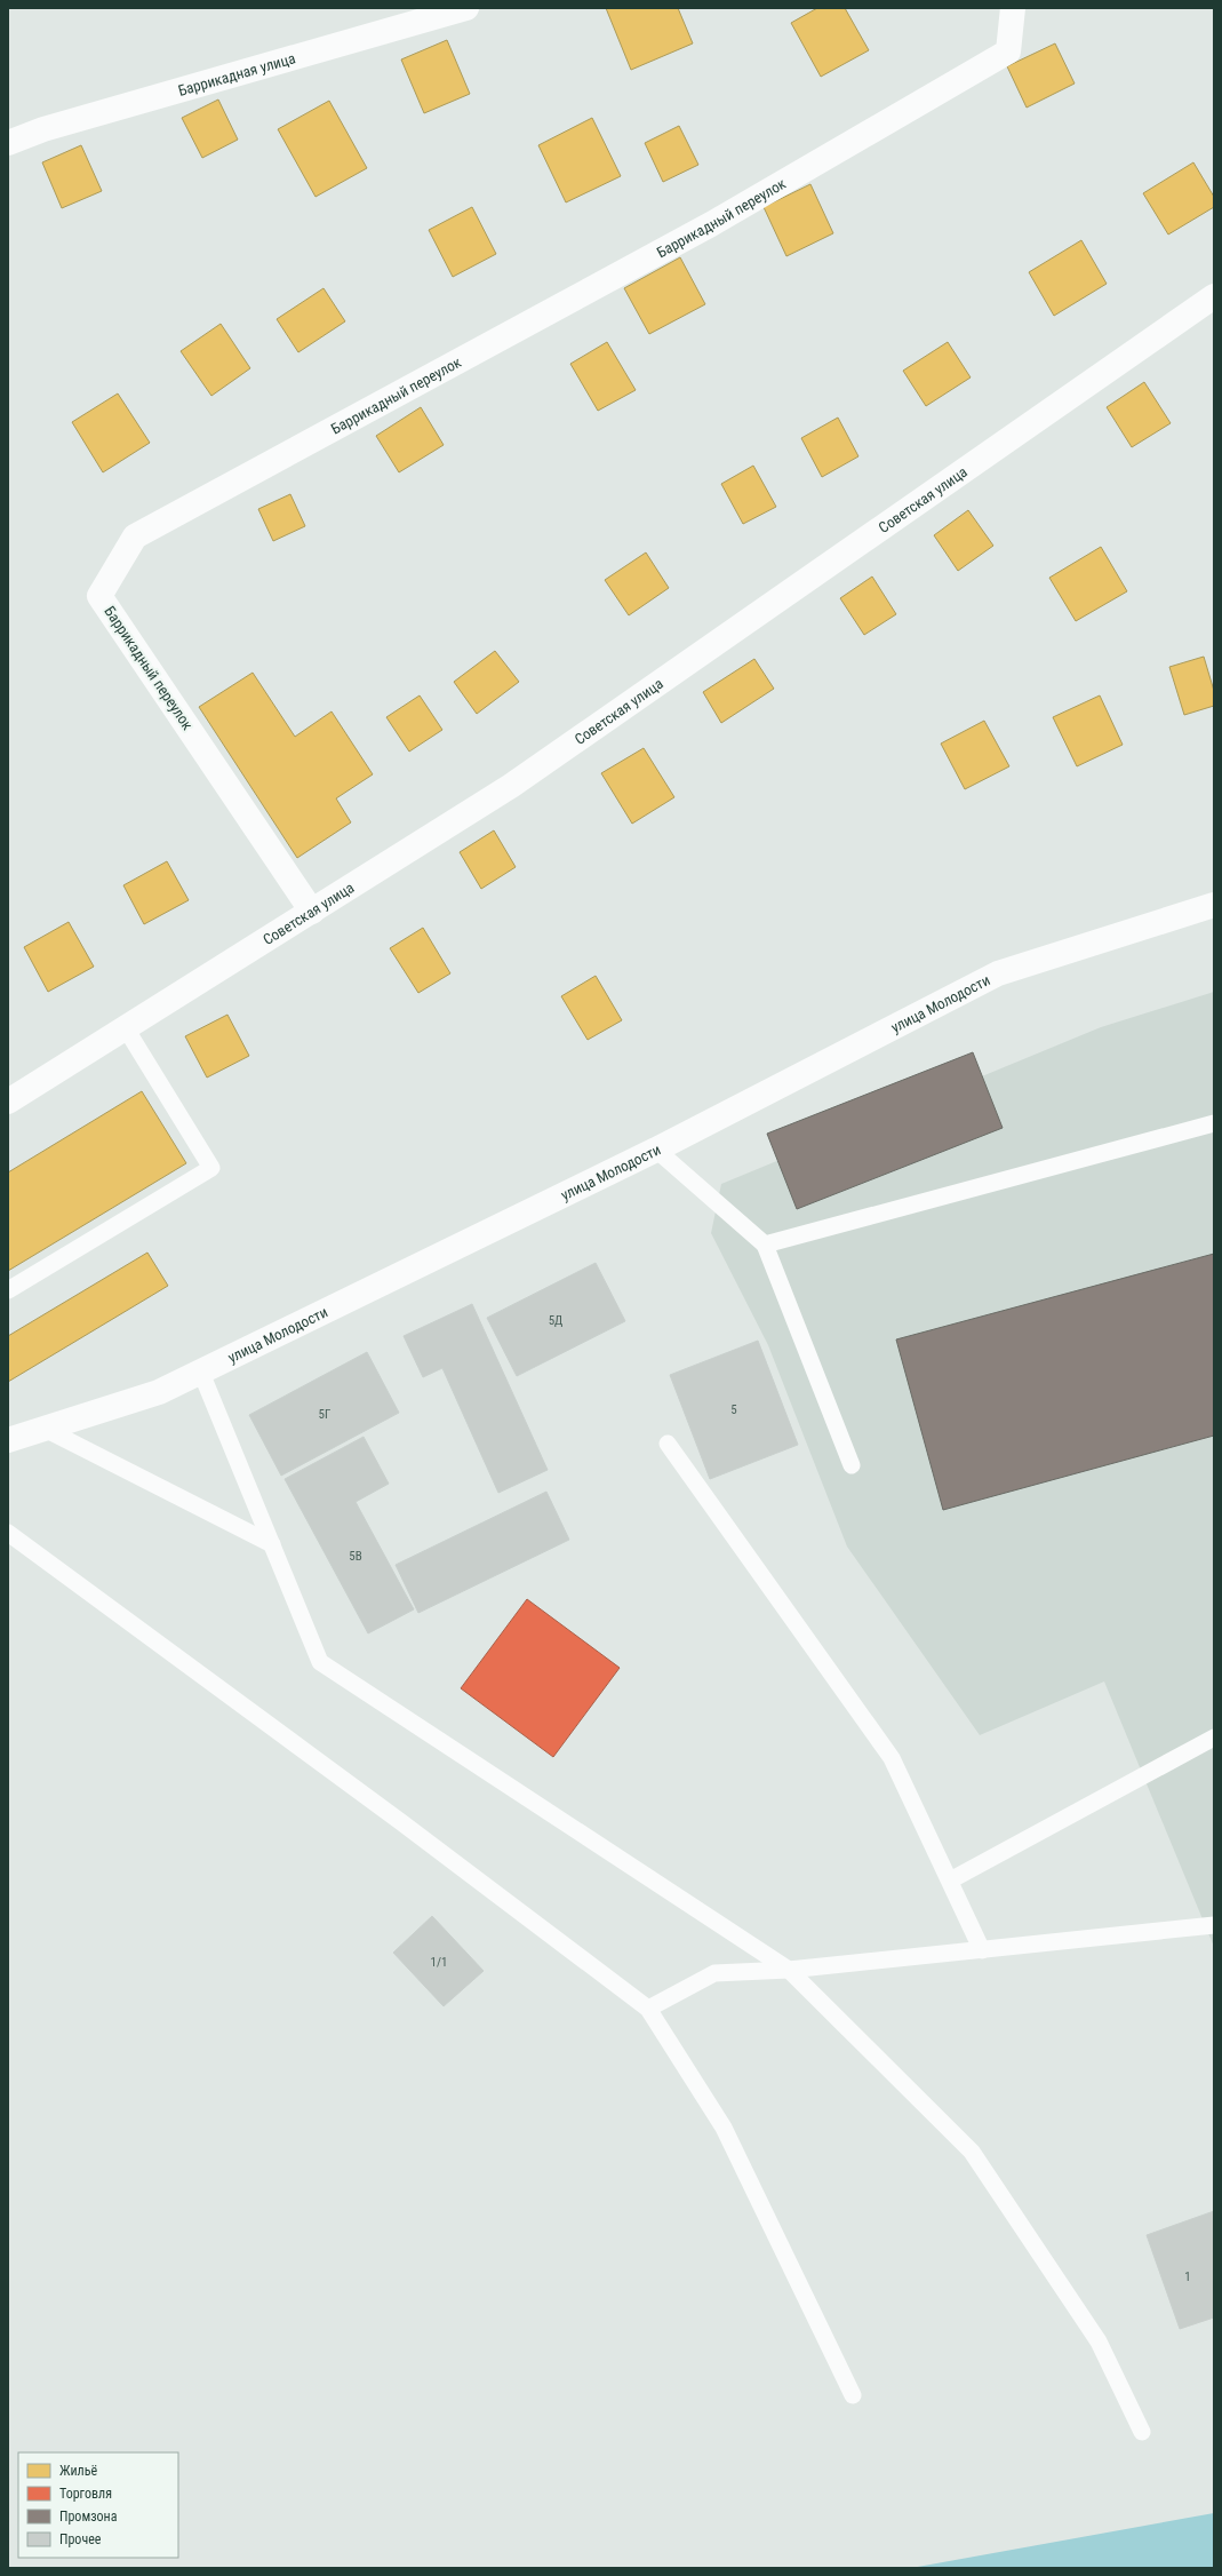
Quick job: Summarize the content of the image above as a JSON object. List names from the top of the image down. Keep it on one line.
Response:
{"streets":{"street":["Баррикадная улица","Баррикадный переулок","Советская улица","улица Молодости"]},"crossings":[["Баррикадный переулок","Советская улица"]],"house_numbers":["5Д","5","5Г","5В","1/1","1"],"legend":["Жильё","Торговля","Промзона","Прочее"]}
